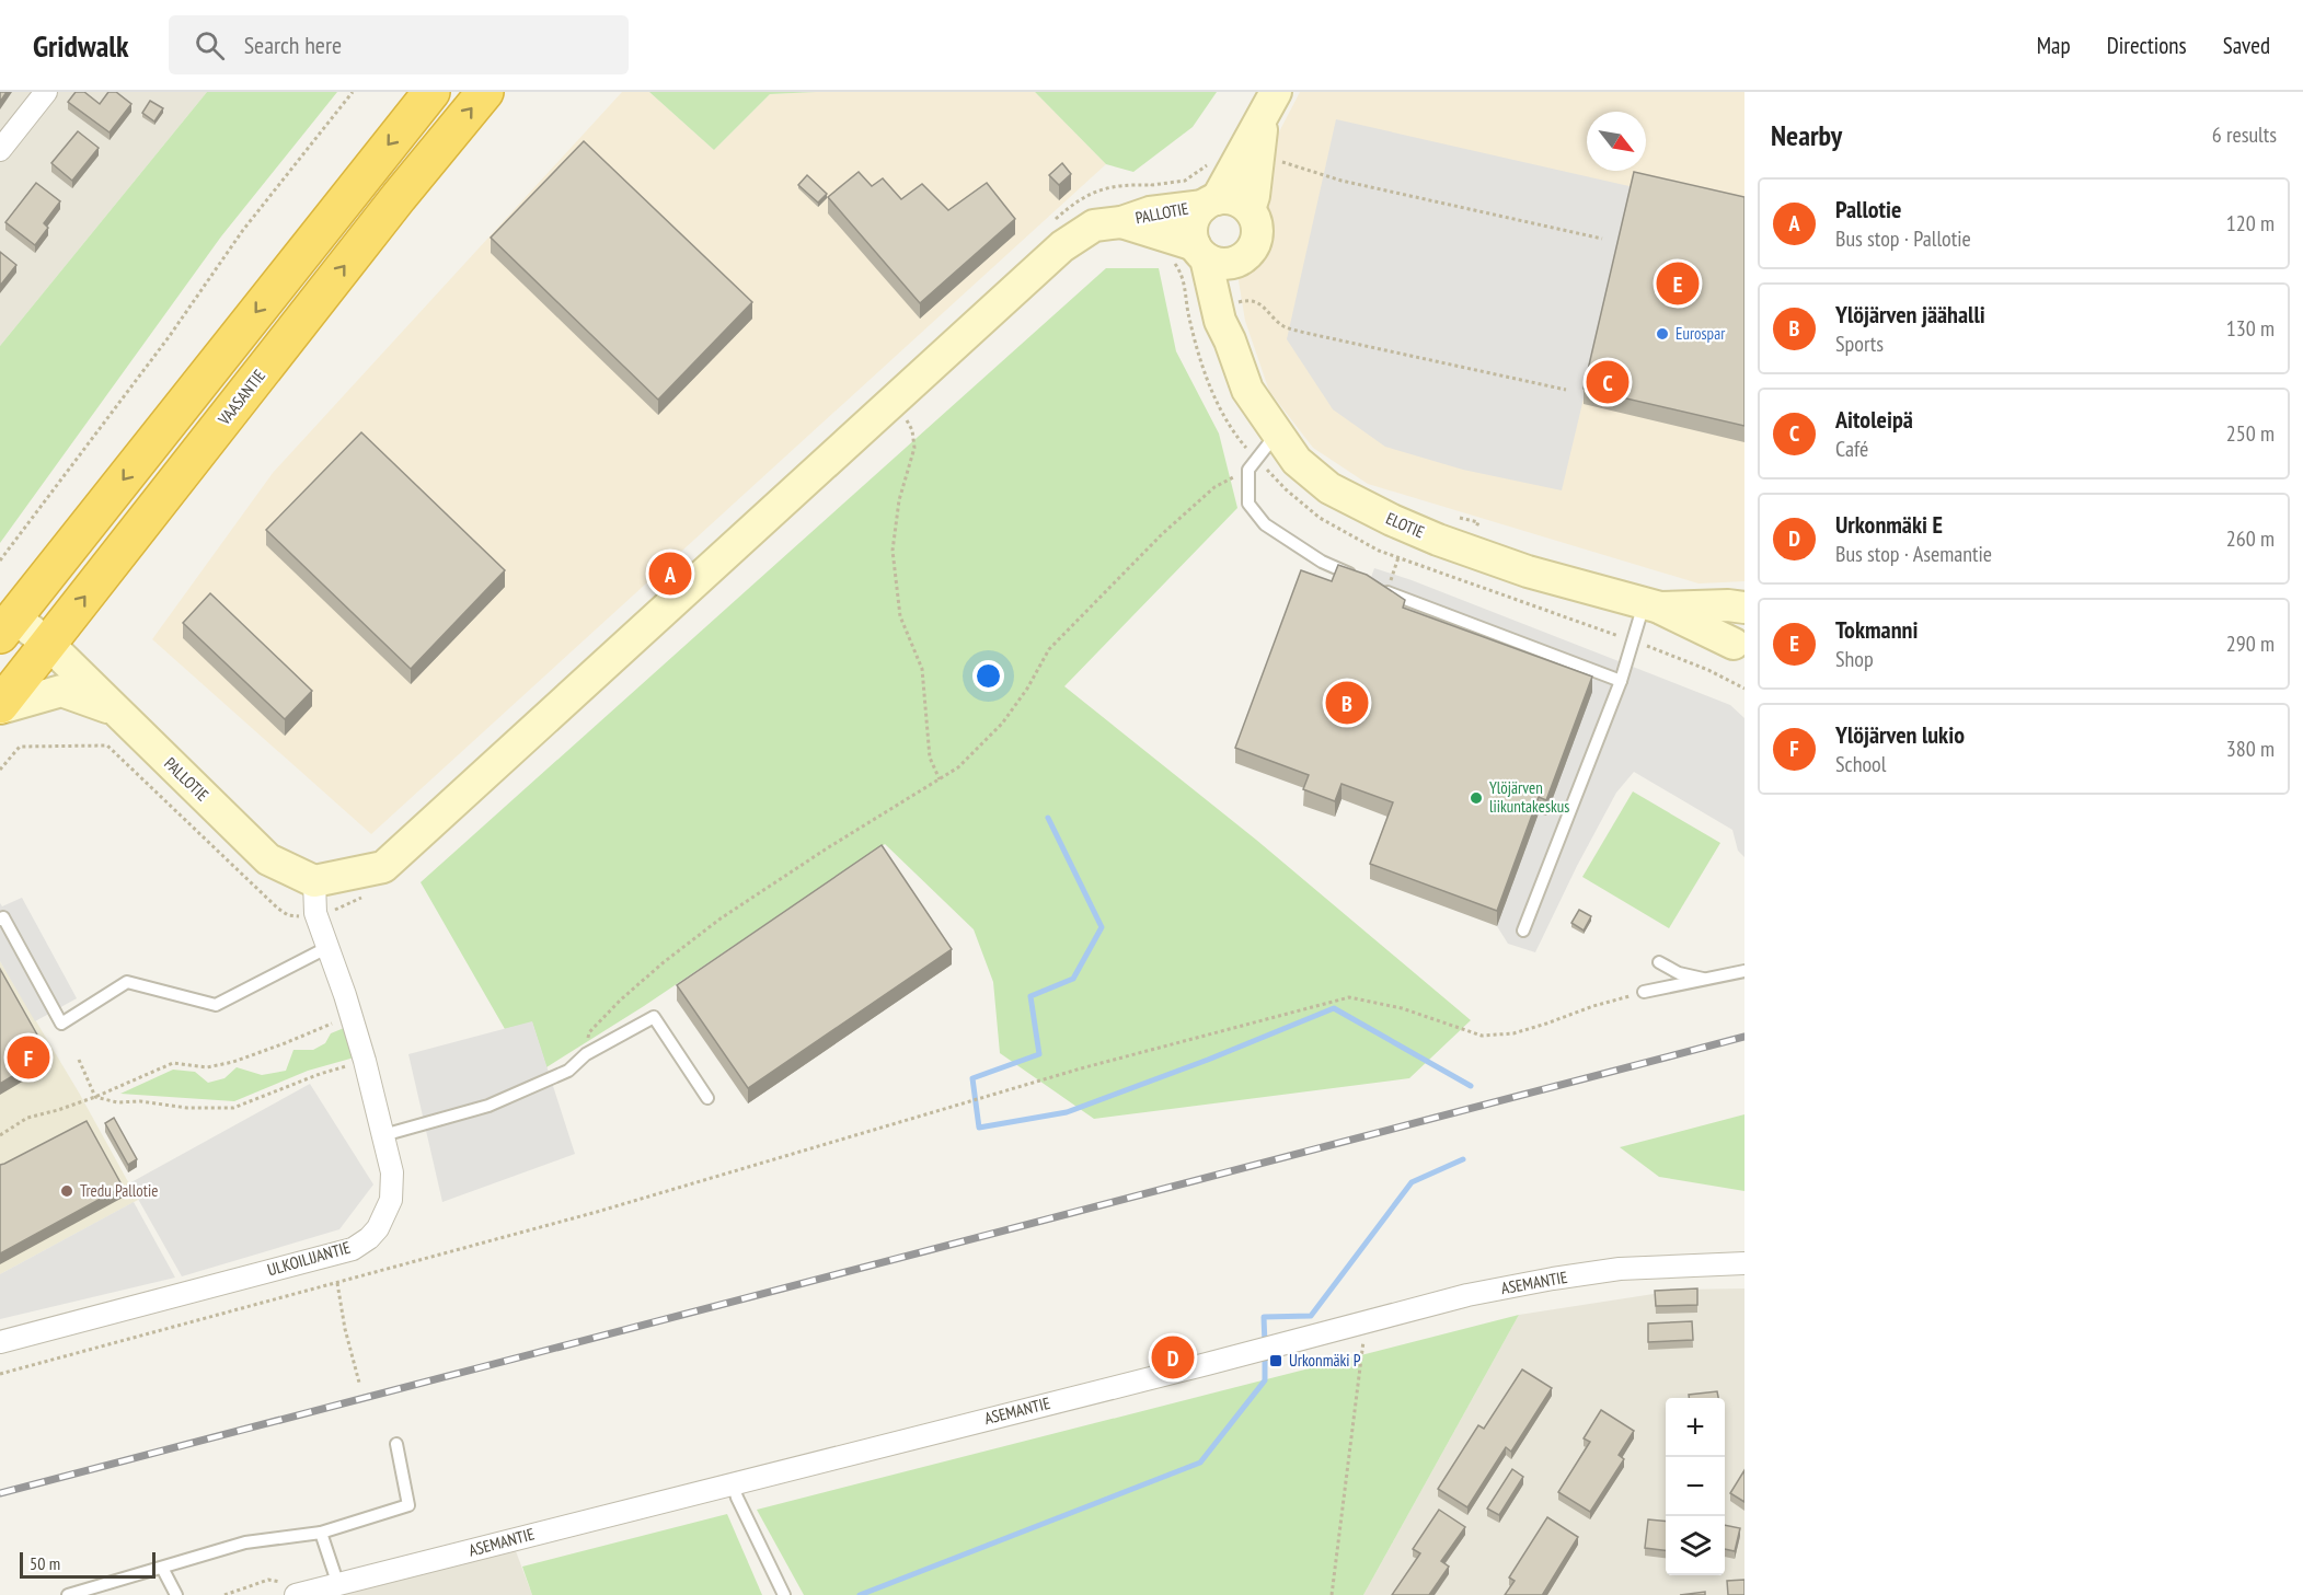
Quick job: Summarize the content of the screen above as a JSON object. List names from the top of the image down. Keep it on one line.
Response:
{"streets":{"highway":["VAASANTIE"],"street":["PALLOTIE","ELOTIE","ULKOILIJANTIE","ASEMANTIE"]},"crossings":[["PALLOTIE","VAASANTIE"],["PALLOTIE","ELOTIE"],["PALLOTIE","ULKOILIJANTIE"]],"places":{"other":["Eurospar","Ylöjärven liikuntakeskus","Tredu Pallotie"],"transit":["Urkonmäki P"]},"scale_bar":"50 m","north":"bottom right","page":{"header":"Gridwalk","search":"Search here","nav":["Map","Directions","Saved"],"heading":["Nearby","6 results"],"list":[{"mark":"A","name":"Pallotie","note":"Bus stop · Pallotie","value":"120 m"},{"mark":"B","name":"Ylöjärven jäähalli","note":"Sports","value":"130 m"},{"mark":"C","name":"Aitoleipä","note":"Café","value":"250 m"},{"mark":"D","name":"Urkonmäki E","note":"Bus stop · Asemantie","value":"260 m"},{"mark":"E","name":"Tokmanni","note":"Shop","value":"290 m"},{"mark":"F","name":"Ylöjärven lukio","note":"School","value":"380 m"}],"pins":["E","C","A","B","F","D"],"map_buttons":["+","−"],"scale":"50 m"}}
